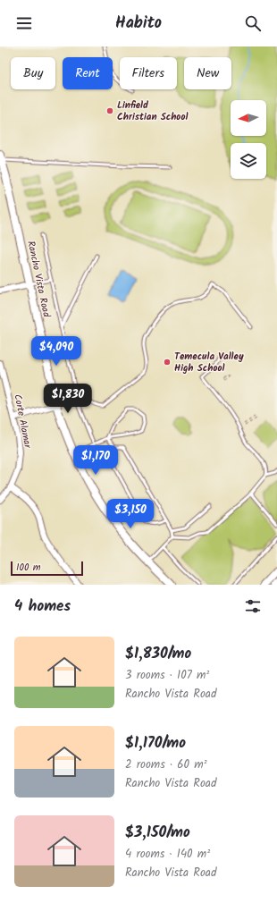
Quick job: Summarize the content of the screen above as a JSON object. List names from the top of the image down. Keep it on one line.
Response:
{"streets":{"main road":["Rancho Vista Road"],"street":["Corte Alamar"]},"places":["Linfield Christian School","Temecula Valley High School"],"scale_bar":"100 m","north":"left","page":{"header":"Habito","chip":["Buy","Rent","Filters","New"],"price":["$4,090","$1,830","$1,170","$3,150"],"scale":"100 m","heading":"4 homes","list":[{"name":"$1,830/mo","note":"3 rooms · 107 m² · Rancho Vista Road"},{"name":"$1,170/mo","note":"2 rooms · 60 m² · Rancho Vista Road"},{"name":"$3,150/mo","note":"4 rooms · 140 m² · Rancho Vista Road"}]}}
